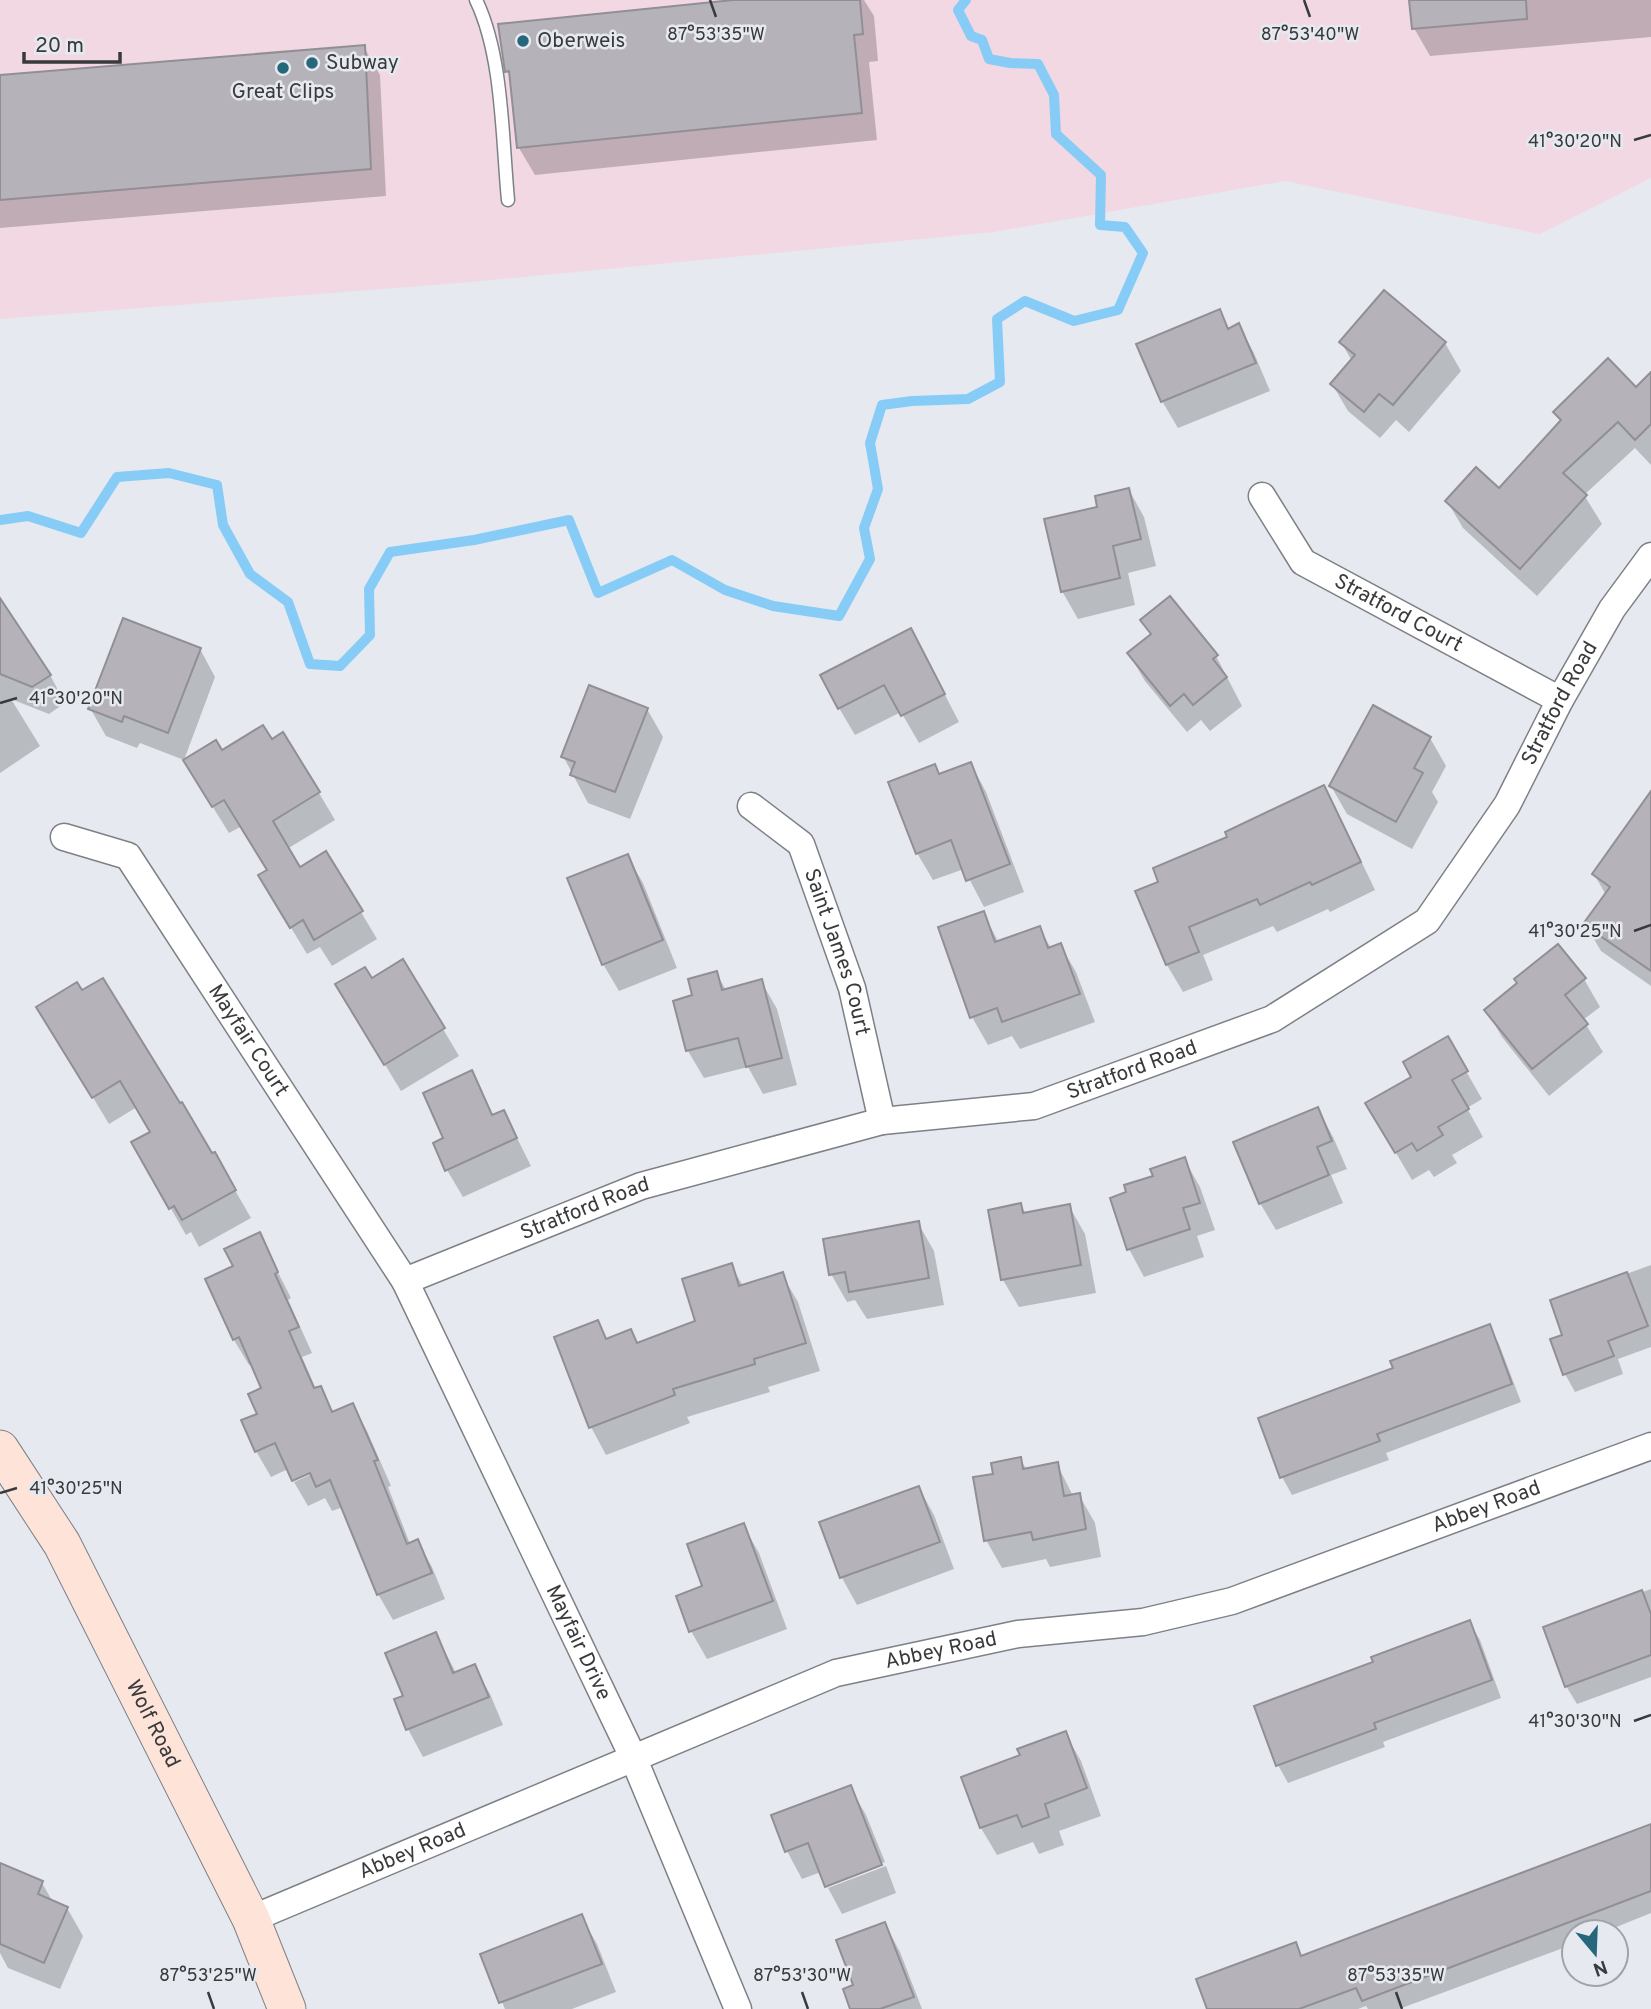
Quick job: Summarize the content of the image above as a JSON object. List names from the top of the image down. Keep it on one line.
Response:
{"streets":{"main road":["Wolf Road"],"street":["Stratford Court","Stratford Road","Saint James Court","Mayfair Court","Abbey Road","Mayfair Drive"]},"crossings":[["Stratford Court","Stratford Road"],["Stratford Road","Saint James Court"],["Stratford Road","Mayfair Court"],["Stratford Road","Mayfair Drive"],["Mayfair Court","Mayfair Drive"],["Abbey Road","Mayfair Drive"],["Abbey Road","Wolf Road"]],"places":["Oberweis","Subway","Great Clips"],"scale_bar":"20 m","north":"bottom","coordinates":["87°53'35\"W","87°53'40\"W","41°30'20\"N","41°30'25\"N","41°30'30\"N","87°53'25\"W","87°53'30\"W"]}
